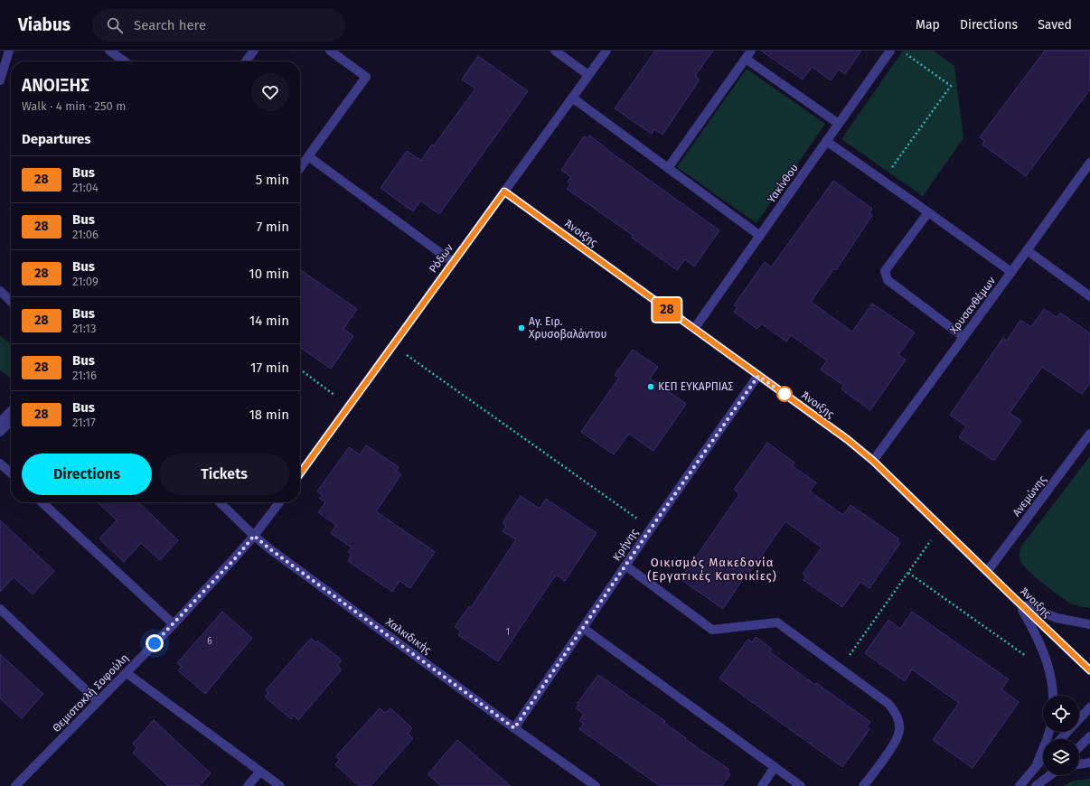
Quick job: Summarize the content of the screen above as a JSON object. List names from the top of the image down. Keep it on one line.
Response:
{"streets":{"street":["Υακίνθου","Άνοιξης","Ρόδων","Χρυσανθέμων","Ανεμώνης","Κρήνης","Χαλκιδικής","Θεμιστοκλή Σοφούλη"]},"crossings":[["Υακίνθου","Άνοιξης"],["Άνοιξης","Ρόδων"],["Άνοιξης","Χρυσανθέμων"],["Άνοιξης","Ανεμώνης"],["Άνοιξης","Κρήνης"],["Κρήνης","Χαλκιδικής"],["Χαλκιδικής","Θεμιστοκλή Σοφούλη"]],"districts":["Οικισμός Μακεδονία (Εργατικές Κατοικίες)"],"places":["Αγ. Ειρ. Χρυσοβαλάντου","ΚΕΠ ΕΥΚΑΡΠΙΑΣ"],"lines":["bus line 28"],"house_numbers":["1","6"],"page":{"header":"Viabus","search":"Search here","nav":["Map","Directions","Saved"],"on_map":"28","heading":[["ΑΝΟΙΞΗΣ","Walk · 4 min · 250 m"],"Departures"],"list":[{"mark":"28","name":"Bus","note":"21:04","value":"5 min"},{"mark":"28","name":"Bus","note":"21:06","value":"7 min"},{"mark":"28","name":"Bus","note":"21:09","value":"10 min"},{"mark":"28","name":"Bus","note":"21:13","value":"14 min"},{"mark":"28","name":"Bus","note":"21:16","value":"17 min"},{"mark":"28","name":"Bus","note":"21:17","value":"18 min"}],"buttons":["Directions","Tickets"]}}
